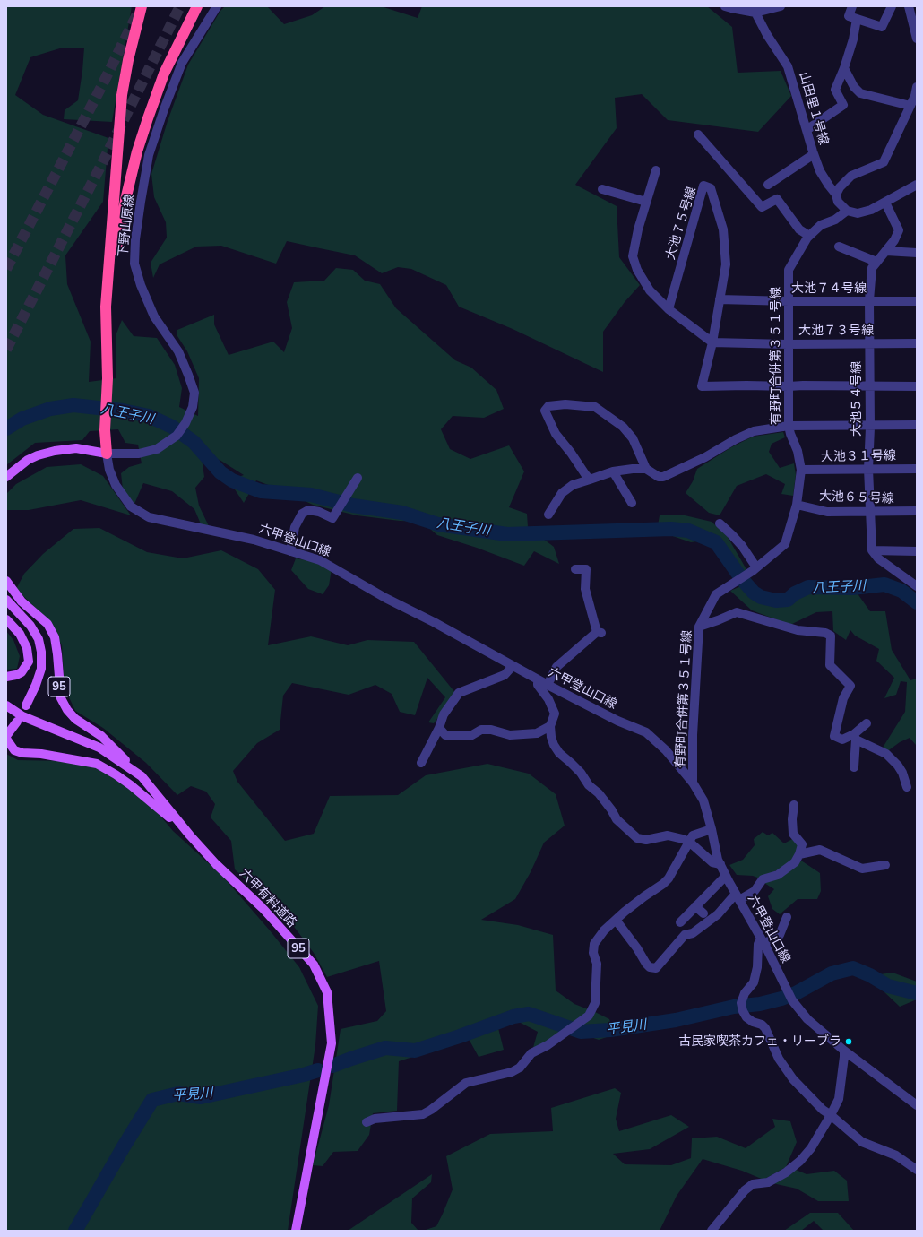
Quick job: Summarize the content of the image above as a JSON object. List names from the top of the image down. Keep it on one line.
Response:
{"streets":{"main road":["95","六甲有料道路"],"street":["山田里１号線","大池７５号線","下野山原線","大池７４号線","大池７３号線","有野町合併第３５１号線","大池５４号線","大池３１号線","大池６５号線","六甲登山口線"]},"crossings":[["山田里１号線","有野町合併第３５１号線"],["大池７５号線","大池７４号線"],["大池７５号線","大池７３号線"],["大池７５号線","有野町合併第３５１号線"],["下野山原線","六甲登山口線"],["大池７４号線","有野町合併第３５１号線"],["大池７４号線","大池５４号線"],["大池７３号線","有野町合併第３５１号線"],["大池７３号線","大池５４号線"],["有野町合併第３５１号線","大池３１号線"],["有野町合併第３５１号線","大池６５号線"],["有野町合併第３５１号線","六甲登山口線"],["大池５４号線","大池３１号線"],["大池５４号線","大池６５号線"],["95","六甲有料道路"]],"water":["八王子川","平見川"],"places":["古民家喫茶カフェ・リーブラ"]}
